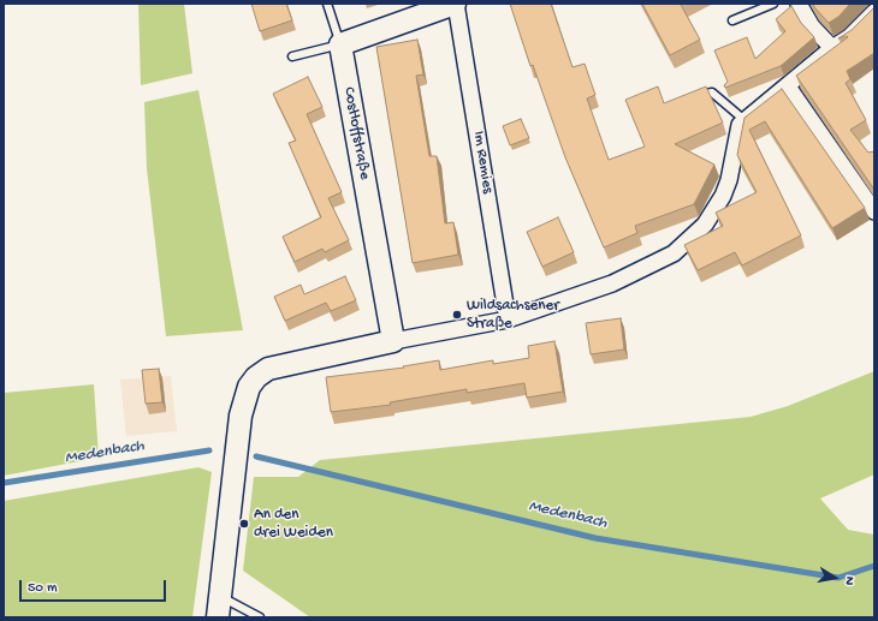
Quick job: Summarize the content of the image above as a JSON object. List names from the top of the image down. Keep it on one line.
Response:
{"streets":{"main road":["Costloffstraße"],"street":["Im Remies"]},"water":["Medenbach"],"places":["Wildsachsener Straße","An den drei Weiden"],"scale_bar":"50 m","north":"right"}
